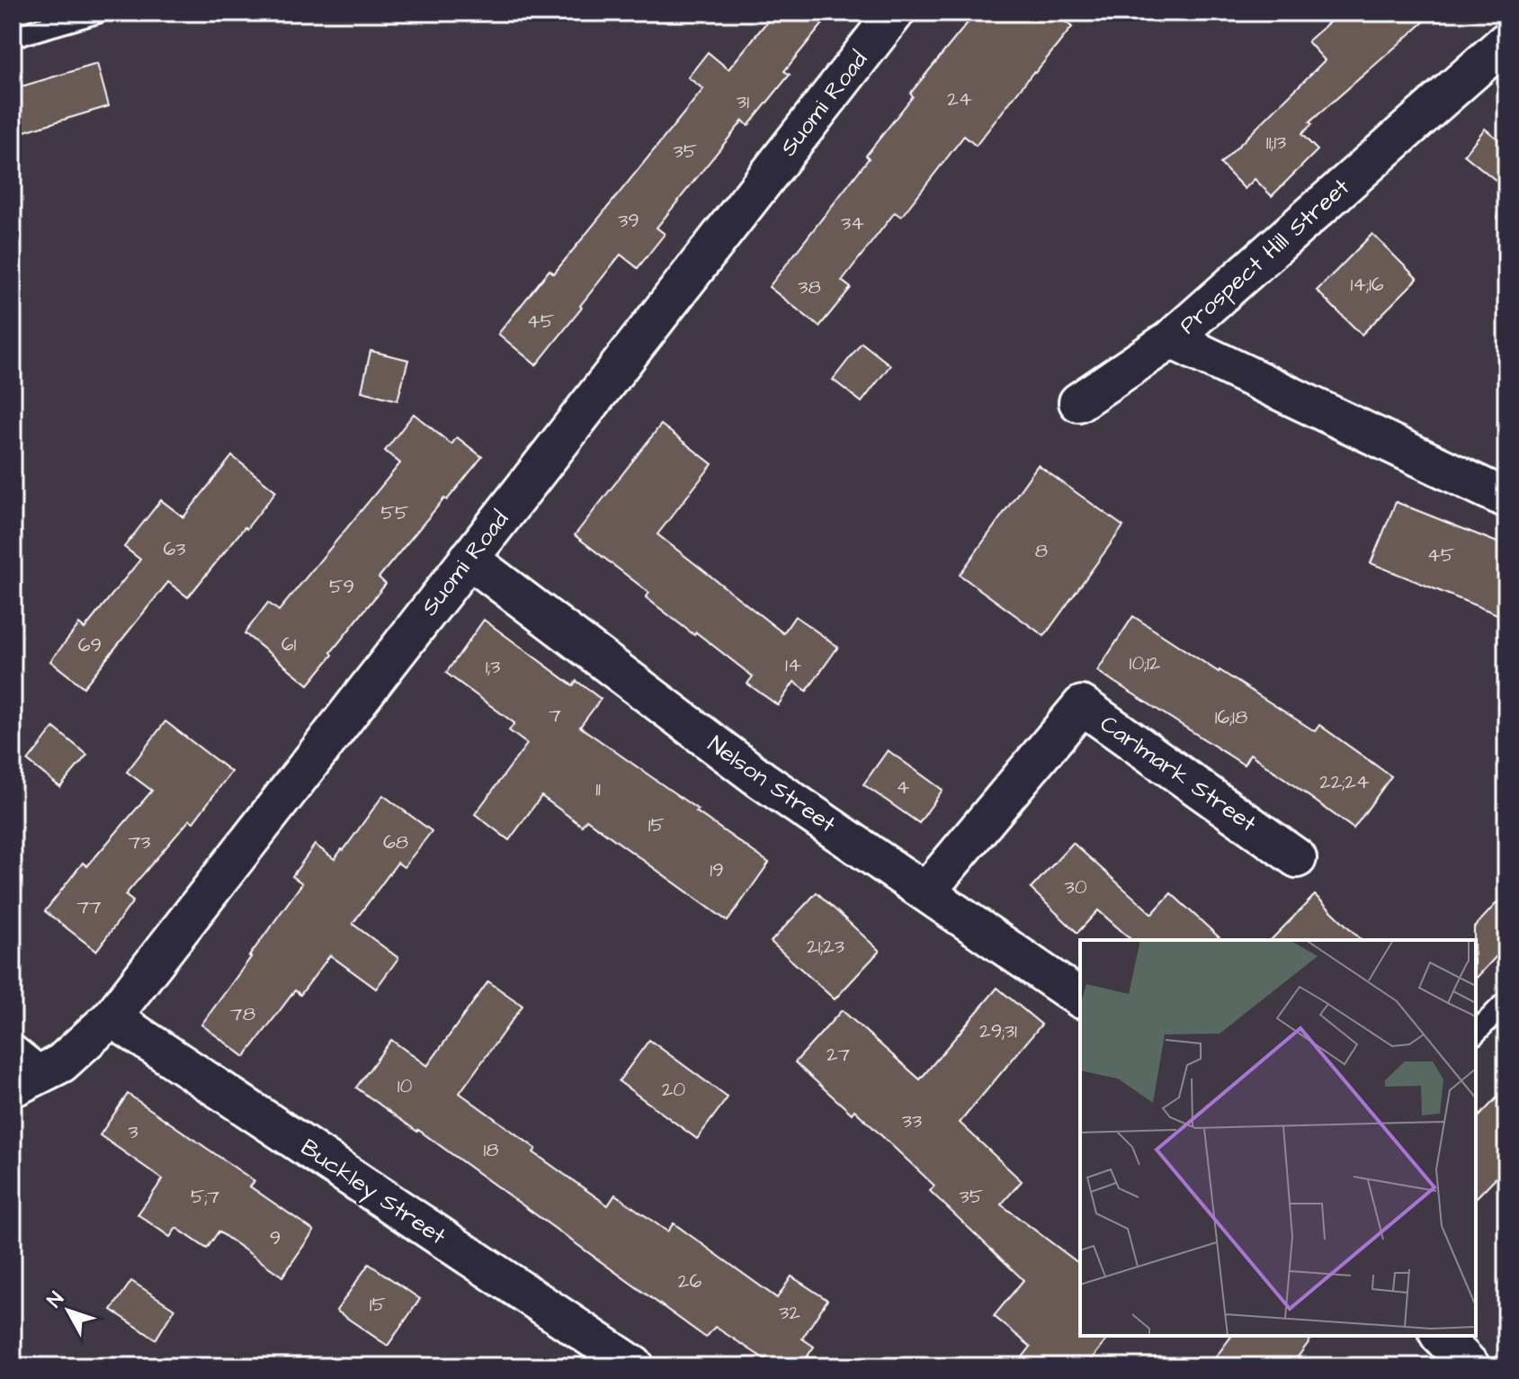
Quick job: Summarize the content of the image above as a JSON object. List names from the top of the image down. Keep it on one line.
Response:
{"streets":{"street":["Suomi Road","Prospect Hill Street","Carlmark Street","Nelson Street","Buckley Street"]},"crossings":[["Suomi Road","Nelson Street"],["Suomi Road","Buckley Street"],["Carlmark Street","Nelson Street"]],"house_numbers":["24","31","11;13","35","39","34","14;16","38","45","55","63","8","45","59","61","69","10;12","14","1;3","7","16;18","22;24","4","11","15","73","68","19","30","77","21;23","78","29;31","27","10","20","33","3","18","5;7","35","9","26","15","32"],"north":"top left"}
